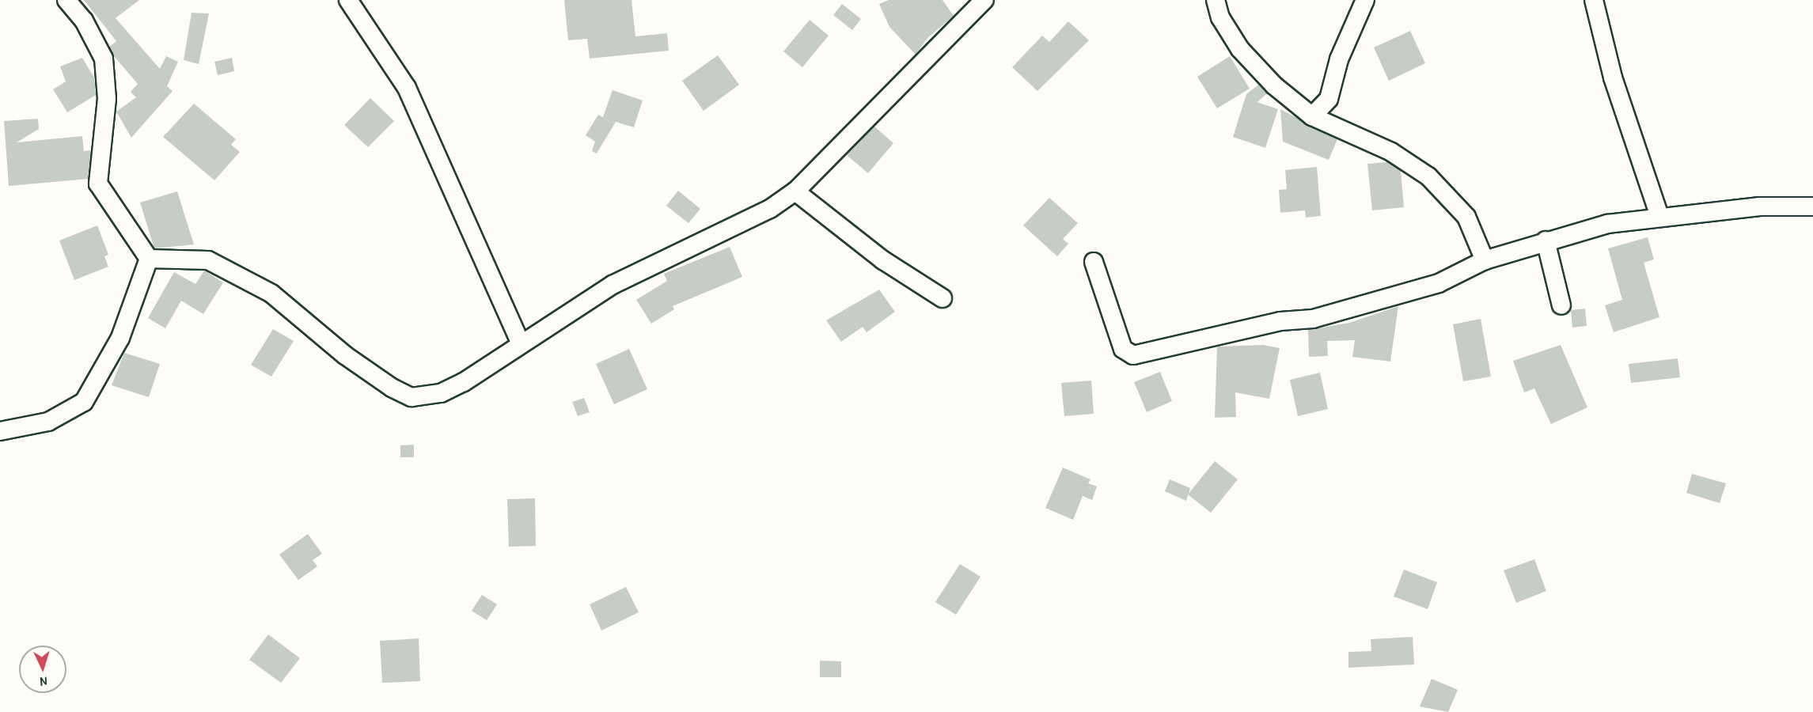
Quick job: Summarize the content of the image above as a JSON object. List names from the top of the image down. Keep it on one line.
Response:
{"north":"bottom"}
